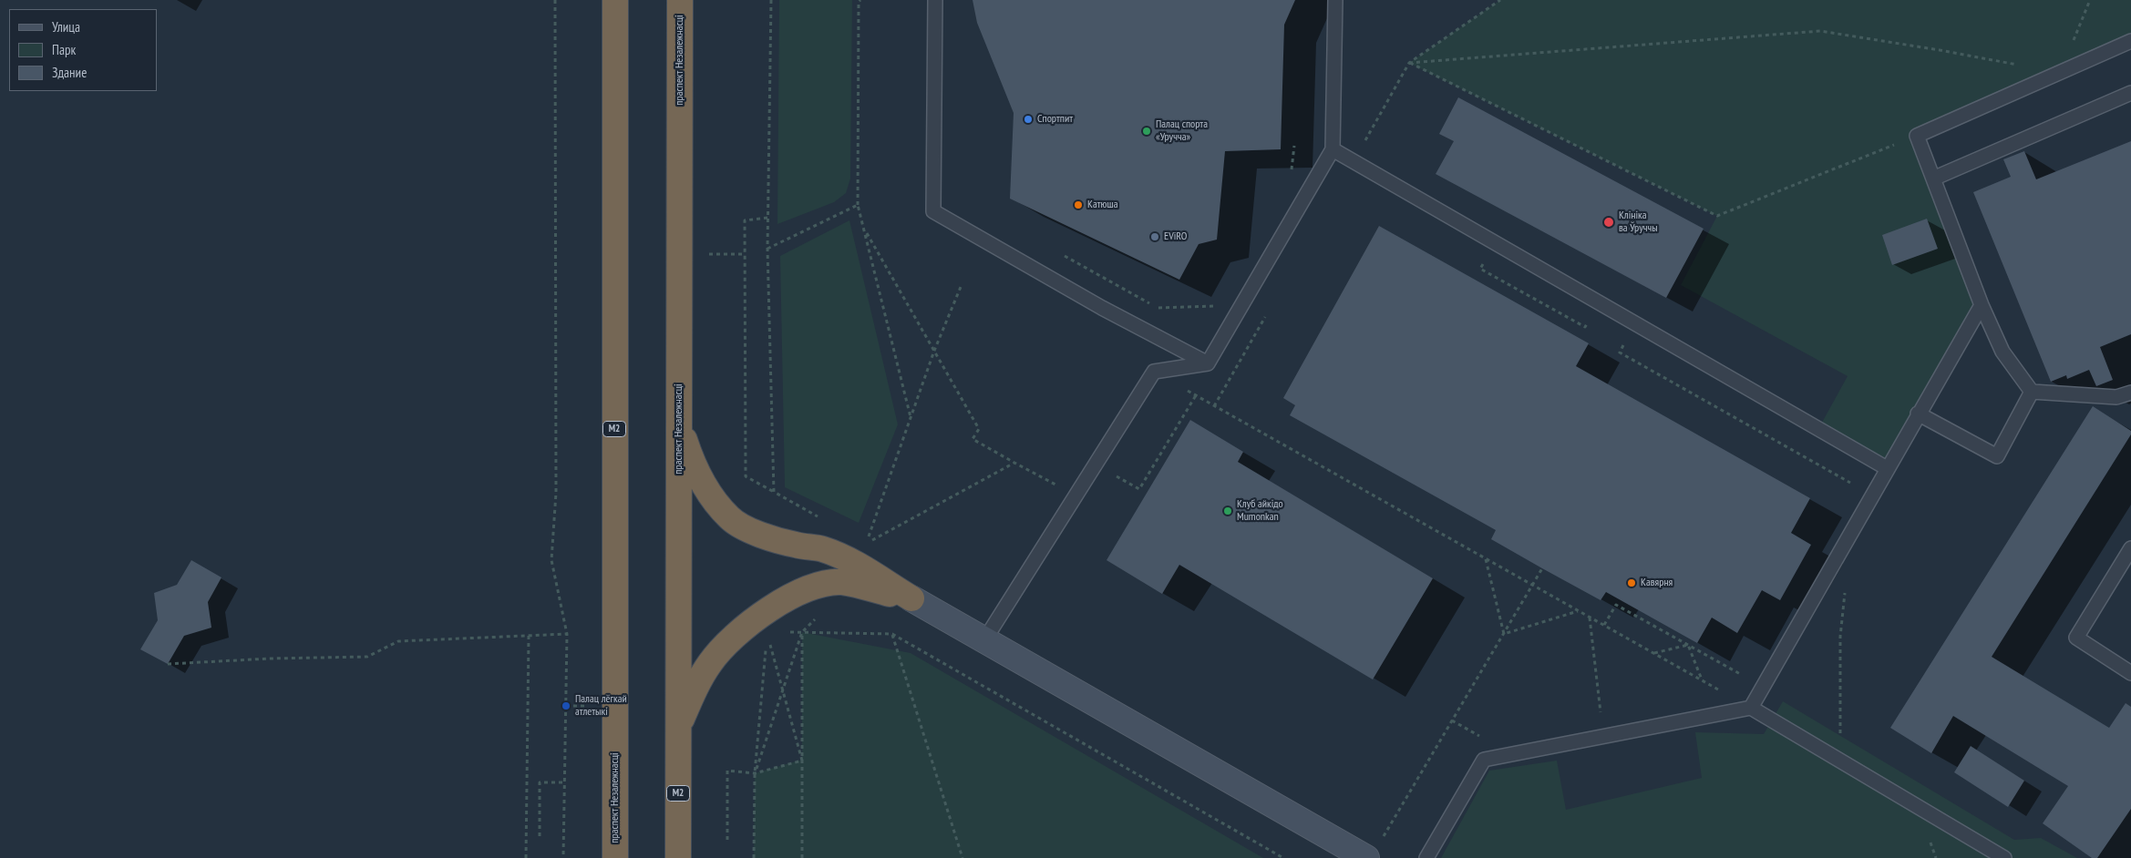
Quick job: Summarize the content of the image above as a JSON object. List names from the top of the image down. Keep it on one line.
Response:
{"streets":{"highway":["праспект Незалежнасці","М2"]},"places":["Спортпит","Палац спорта «Уручча»","Катюша","Клініка ва Ўруччы","EViRO","Клуб айкідо Mumonkan","Кавярня","Палац лёгкай атлетыкі"],"legend":["Улица","Парк","Здание"]}
